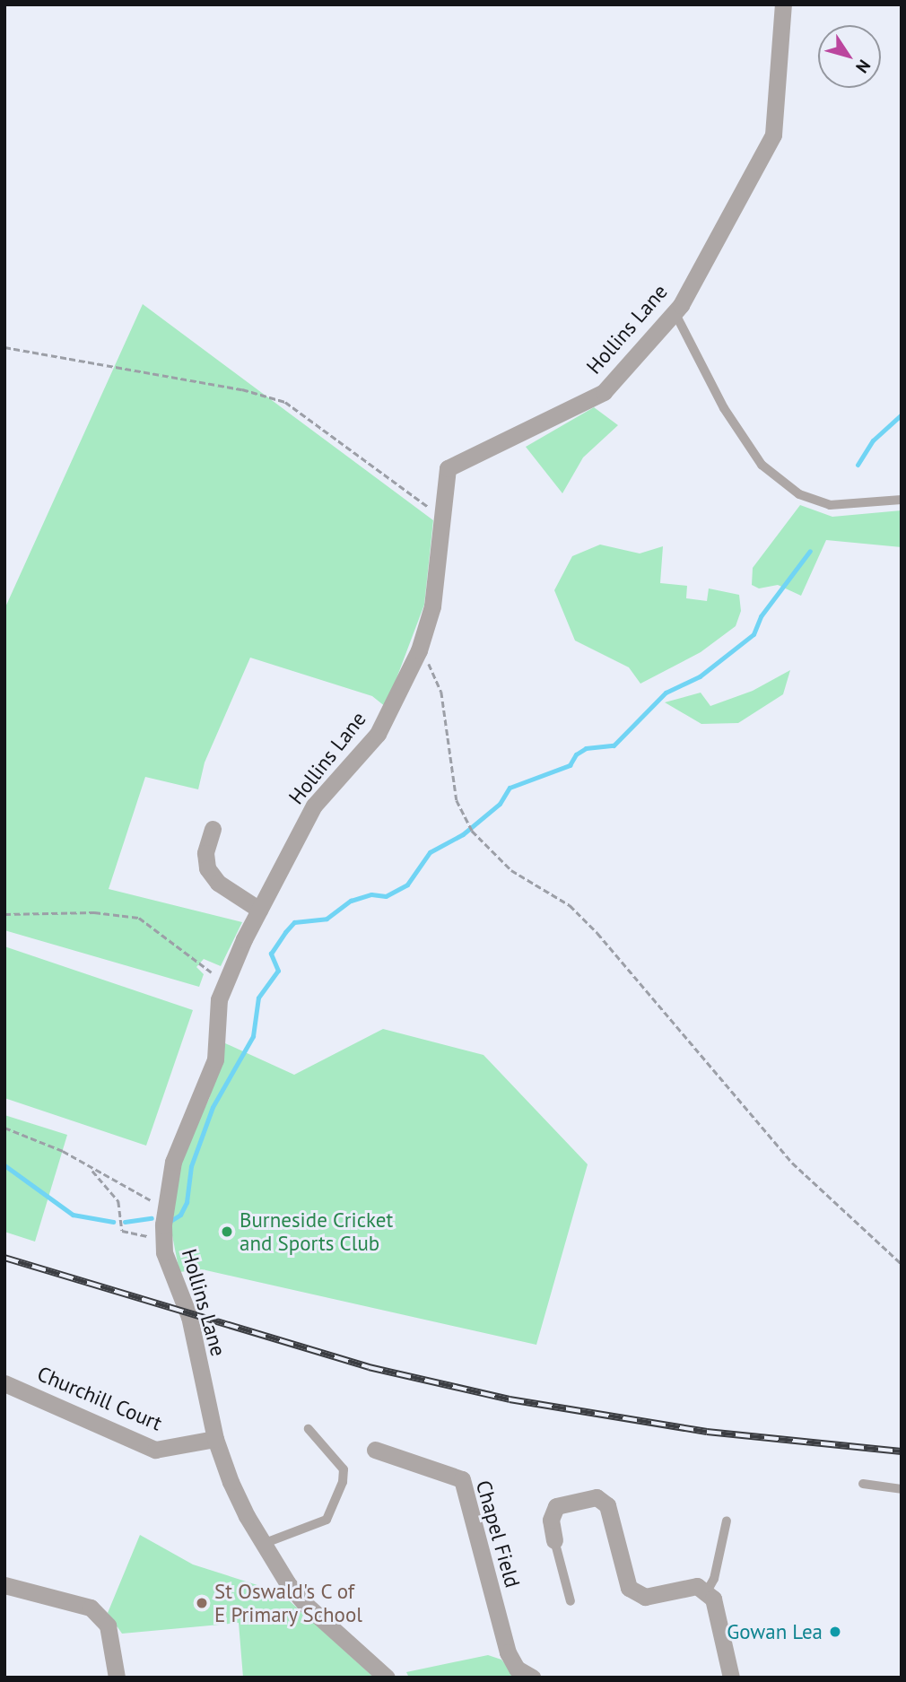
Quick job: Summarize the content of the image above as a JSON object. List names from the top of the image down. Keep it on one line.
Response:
{"streets":{"street":["Hollins Lane","Churchill Court","Chapel Field"]},"crossings":[["Hollins Lane","Churchill Court"]],"places":["Burneside Cricket and Sports Club","St Oswald's C of E Primary School","Gowan Lea"],"north":"bottom right"}
